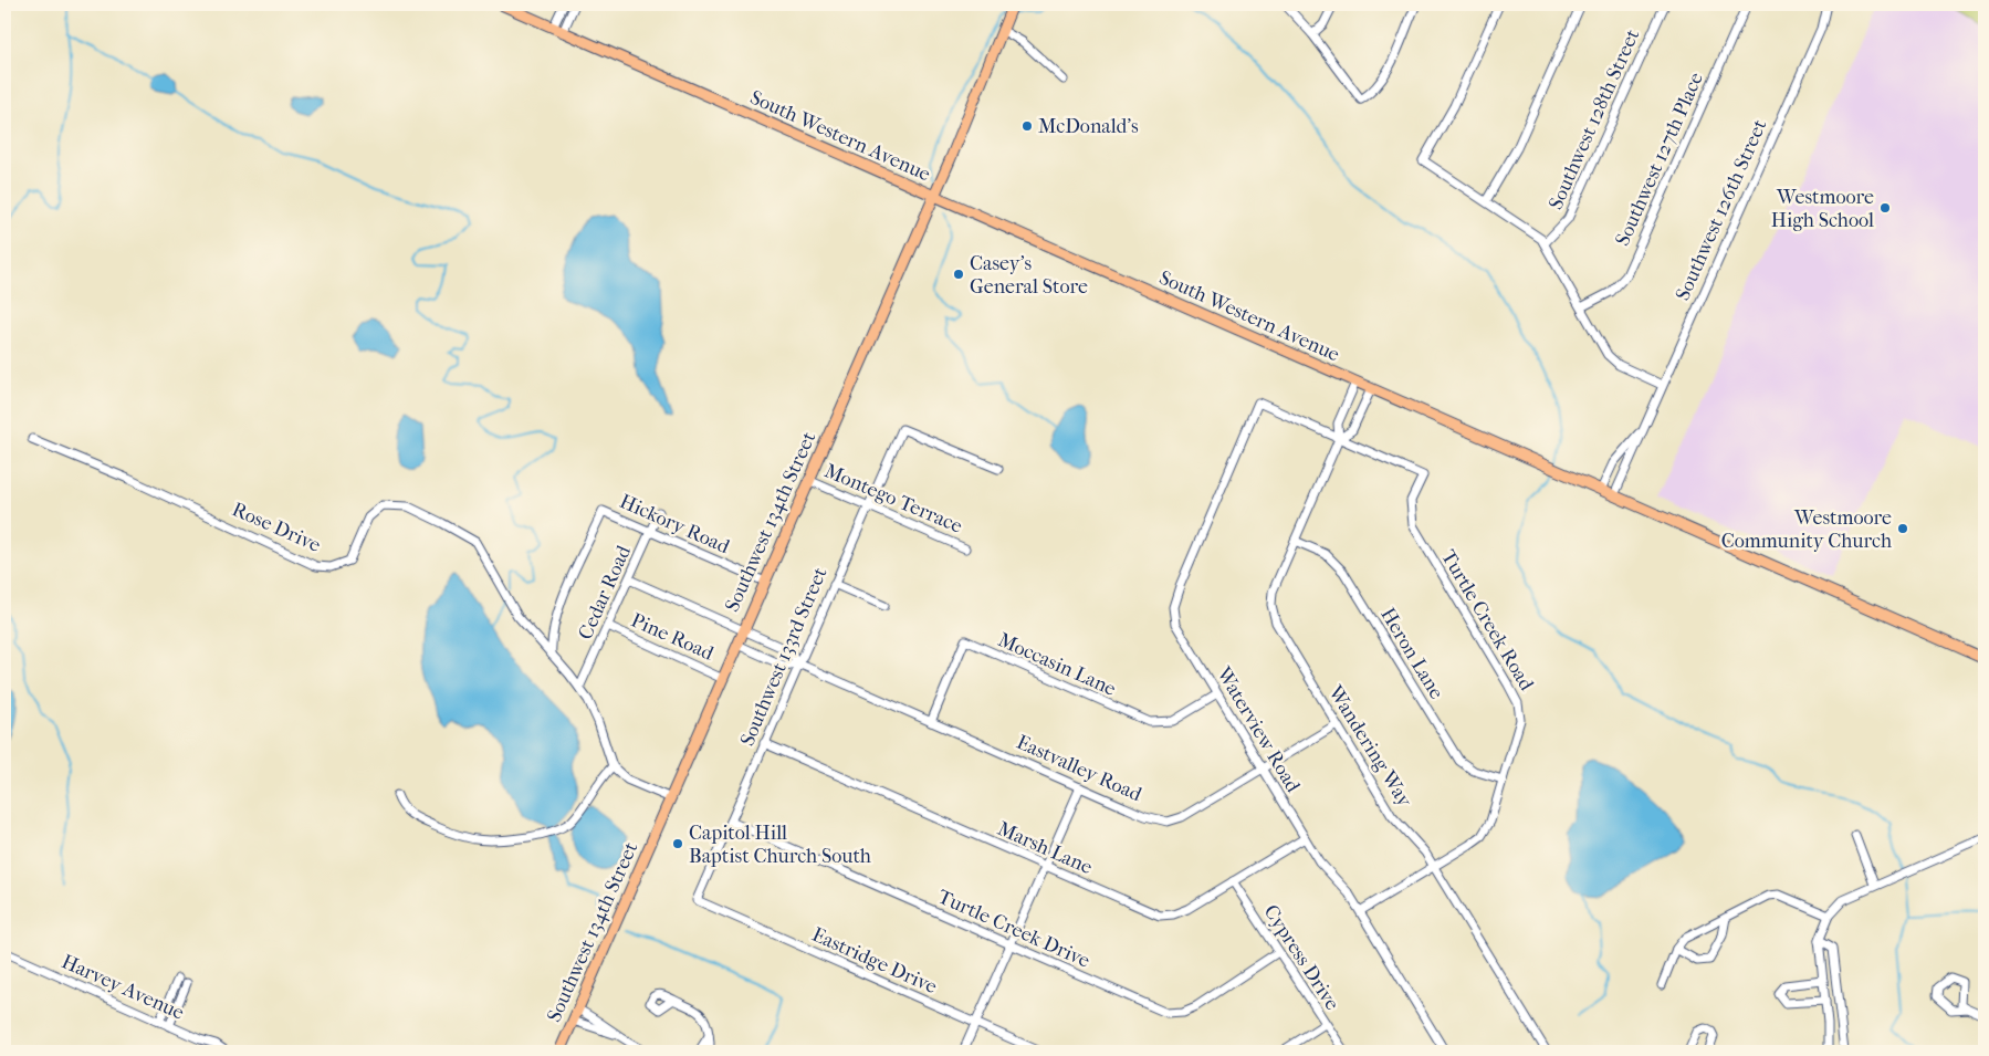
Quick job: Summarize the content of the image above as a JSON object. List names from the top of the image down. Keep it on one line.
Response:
{"streets":{"main road":["South Western Avenue","Southwest 134th Street"],"street":["Southwest 128th Street","Southwest 127th Place","Southwest 126th Street","Montego Terrace","Hickory Road","Rose Drive","Cedar Road","Turtle Creek Road","Pine Road","Heron Lane","Southwest 133rd Street","Moccasin Lane","Waterview Road","Wandering Way","Eastvalley Road","Marsh Lane","Turtle Creek Drive","Cypress Drive","Eastridge Drive","Harvey Avenue"]},"crossings":[["South Western Avenue","Southwest 126th Street"],["South Western Avenue","Southwest 134th Street"],["South Western Avenue","Wandering Way"],["Montego Terrace","Southwest 134th Street"],["Montego Terrace","Southwest 133rd Street"],["Southwest 134th Street","Hickory Road"],["Southwest 134th Street","Pine Road"],["Southwest 134th Street","Eastvalley Road"],["Hickory Road","Rose Drive"],["Hickory Road","Cedar Road"],["Cedar Road","Pine Road"],["Cedar Road","Eastvalley Road"],["Turtle Creek Road","Heron Lane"],["Turtle Creek Road","Waterview Road"],["Turtle Creek Road","Wandering Way"],["Heron Lane","Wandering Way"],["Southwest 133rd Street","Eastvalley Road"],["Southwest 133rd Street","Marsh Lane"],["Southwest 133rd Street","Turtle Creek Drive"],["Southwest 133rd Street","Eastridge Drive"],["Moccasin Lane","Waterview Road"],["Moccasin Lane","Eastvalley Road"],["Waterview Road","Wandering Way"],["Waterview Road","Eastvalley Road"],["Waterview Road","Marsh Lane"],["Wandering Way","Eastvalley Road"],["Marsh Lane","Cypress Drive"],["Turtle Creek Drive","Cypress Drive"]],"places":["McDonald's","Westmoore High School","Casey's General Store","Westmoore Community Church","Capitol Hill Baptist Church South"]}
